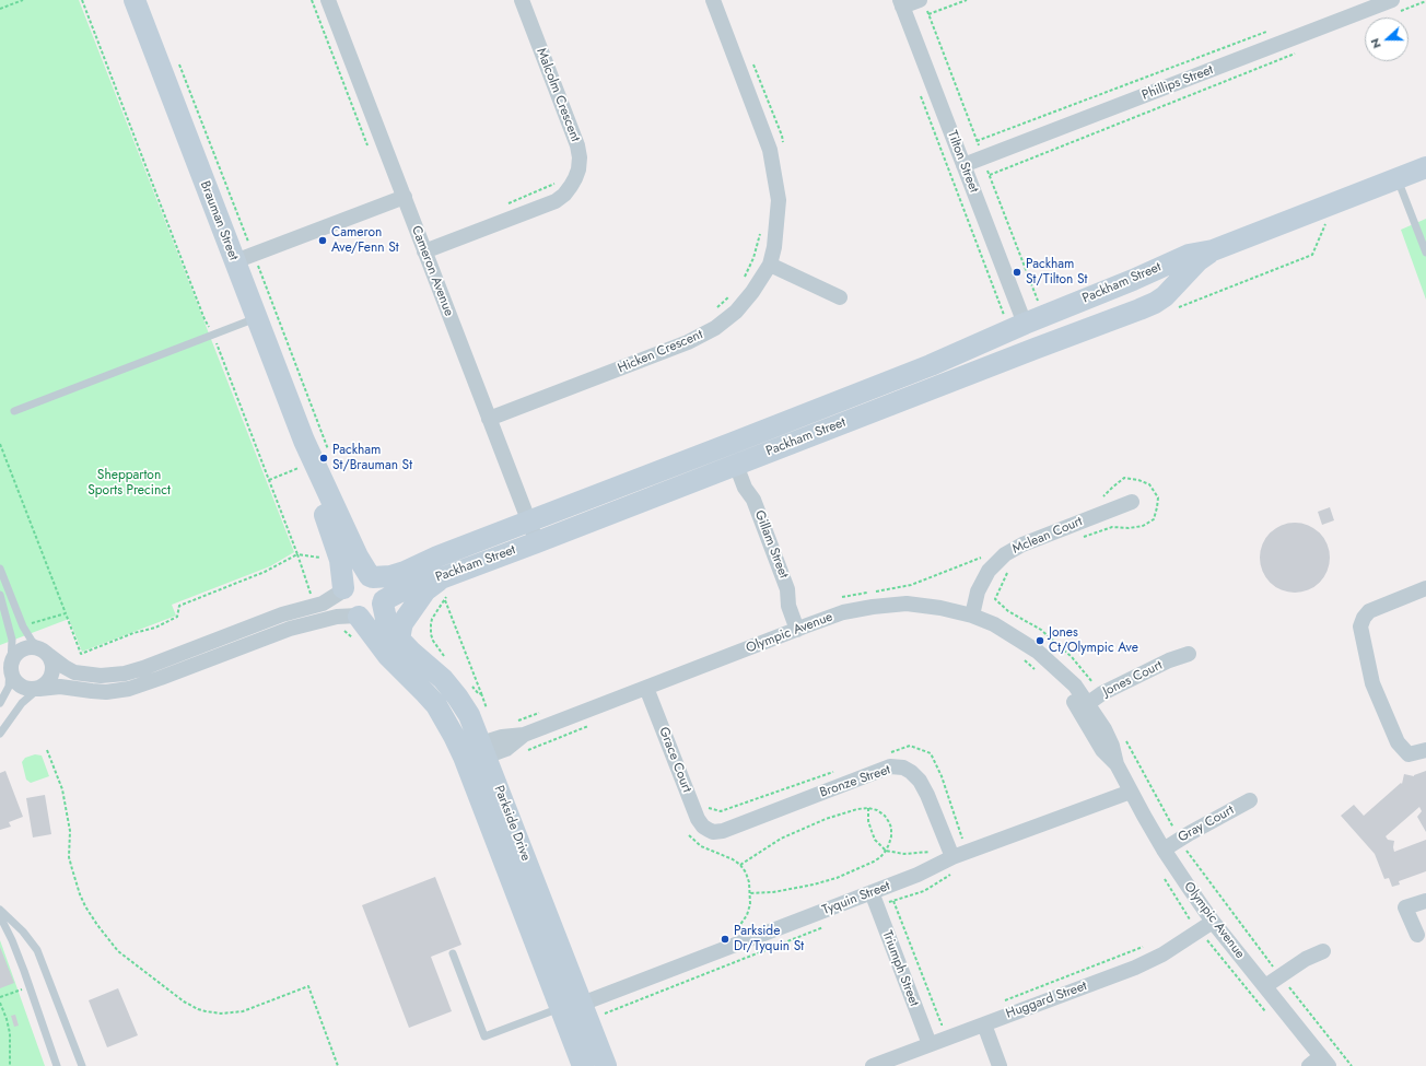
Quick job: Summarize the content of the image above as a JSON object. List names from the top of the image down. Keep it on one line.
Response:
{"streets":{"street":["Phillips Street","Malcolm Crescent","Tilton Street","Brauman Street","Cameron Avenue","Packham Street","Hicken Crescent","Mclean Court","Gillam Street","Olympic Avenue","Jones Court","Grace Court","Bronze Street","Parkside Drive","Gray Court","Tyquin Street","Triumph Street","Huggard Street"]},"crossings":[["Phillips Street","Tilton Street"],["Malcolm Crescent","Cameron Avenue"],["Tilton Street","Packham Street"],["Brauman Street","Packham Street"],["Brauman Street","Parkside Drive"],["Cameron Avenue","Packham Street"],["Cameron Avenue","Hicken Crescent"],["Packham Street","Gillam Street"],["Packham Street","Parkside Drive"],["Mclean Court","Olympic Avenue"],["Gillam Street","Olympic Avenue"],["Olympic Avenue","Jones Court"],["Olympic Avenue","Grace Court"],["Olympic Avenue","Parkside Drive"],["Olympic Avenue","Gray Court"],["Olympic Avenue","Tyquin Street"],["Olympic Avenue","Huggard Street"],["Grace Court","Bronze Street"],["Bronze Street","Tyquin Street"],["Parkside Drive","Tyquin Street"],["Tyquin Street","Triumph Street"],["Triumph Street","Huggard Street"]],"parks":["Shepparton Sports Precinct"],"places":["Cameron Ave/Fenn St","Packham St/Tilton St","Packham St/Brauman St","Jones Ct/Olympic Ave","Parkside Dr/Tyquin St"],"north":"left"}
